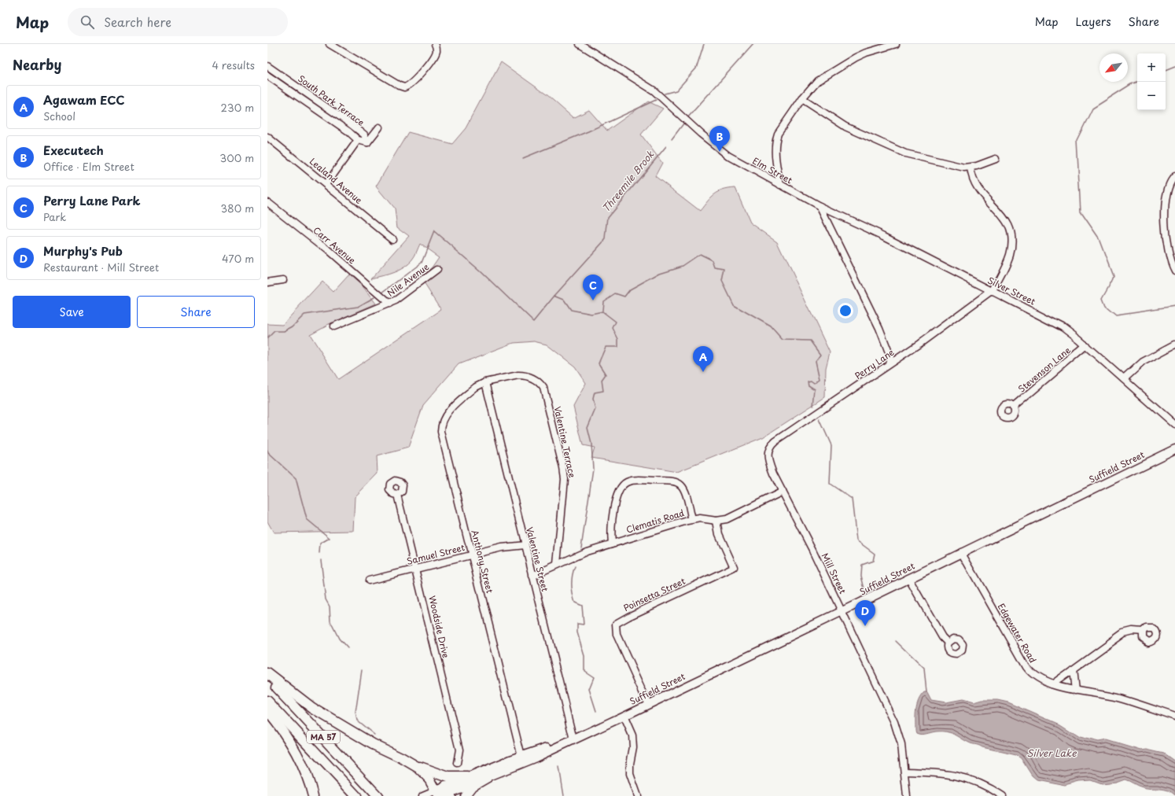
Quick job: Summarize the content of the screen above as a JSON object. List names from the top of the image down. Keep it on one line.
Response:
{"streets":{"highway":["MA 57"],"main road":["Suffield Street"],"street":["South Park Terrace","Elm Street","Lealand Avenue","Carr Avenue","Nile Avenue","Silver Street","Perry Lane","Stevenson Lane","Valentine Terrace","Clematis Road","Samuel Street","Valentine Street","Anthony Street","Mill Street","Poinsetta Street","Woodside Drive","Edgewater Road"]},"crossings":[["South Park Terrace","Lealand Avenue"],["Elm Street","Silver Street"],["Carr Avenue","Nile Avenue"],["Silver Street","Perry Lane"],["Silver Street","Stevenson Lane"],["Perry Lane","Mill Street"],["Valentine Terrace","Clematis Road"],["Valentine Terrace","Valentine Street"],["Valentine Terrace","Anthony Street"],["Suffield Street","Valentine Street"],["Suffield Street","Anthony Street"],["Suffield Street","Mill Street"],["Suffield Street","Poinsetta Street"],["Suffield Street","Edgewater Road"],["Clematis Road","Valentine Street"],["Clematis Road","Mill Street"],["Clematis Road","Poinsetta Street"],["Samuel Street","Valentine Street"],["Samuel Street","Anthony Street"],["Samuel Street","Woodside Drive"],["Valentine Street","Anthony Street"]],"water":["Threemile Brook","Silver Lake"],"north":"bottom left","page":{"header":"Map","search":"Search here","nav":["Map","Layers","Share"],"heading":["Nearby","4 results"],"map_buttons":["+","−"],"list":[{"mark":"A","name":"Agawam ECC","note":"School","value":"230 m"},{"mark":"B","name":"Executech","note":"Office · Elm Street","value":"300 m"},{"mark":"C","name":"Perry Lane Park","note":"Park","value":"380 m"},{"mark":"D","name":"Murphy's Pub","note":"Restaurant · Mill Street","value":"470 m"}],"pins":["B","C","A","D"],"buttons":["Save","Share"]}}
